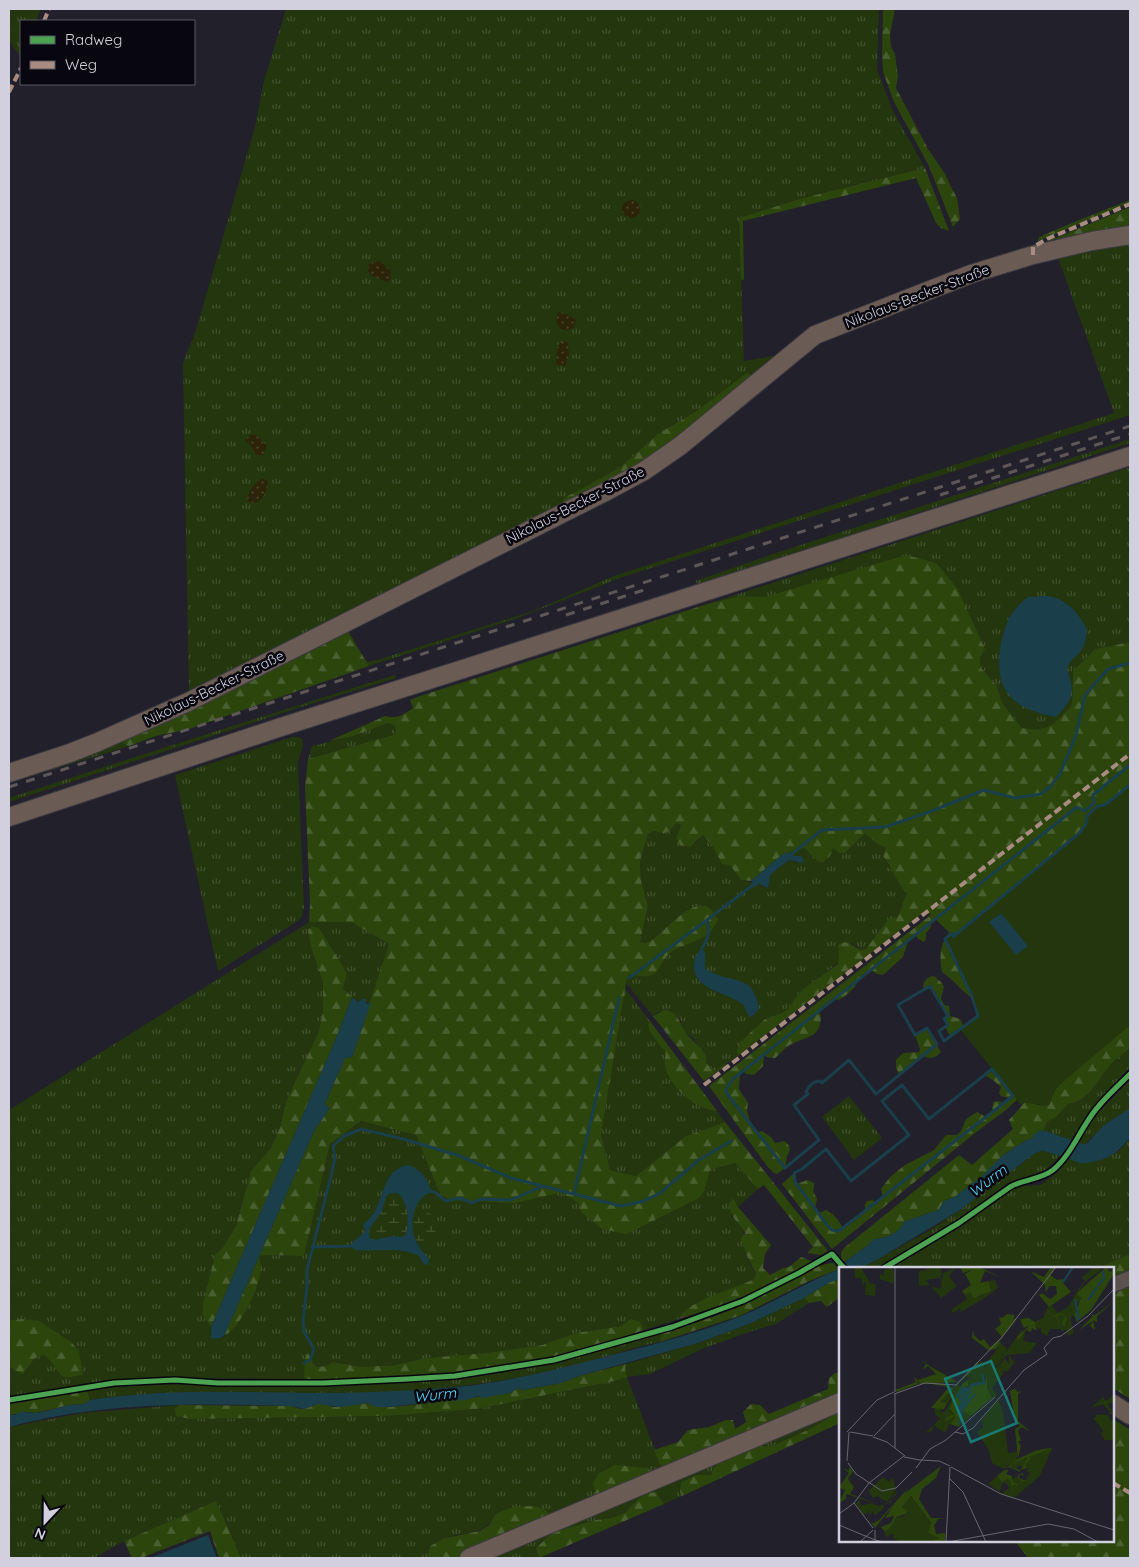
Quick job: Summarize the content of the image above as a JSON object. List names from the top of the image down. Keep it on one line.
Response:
{"streets":{"main road":["Nikolaus-Becker-Straße"]},"water":["Wurm"],"legend":["Radweg","Weg"],"north":"bottom"}
